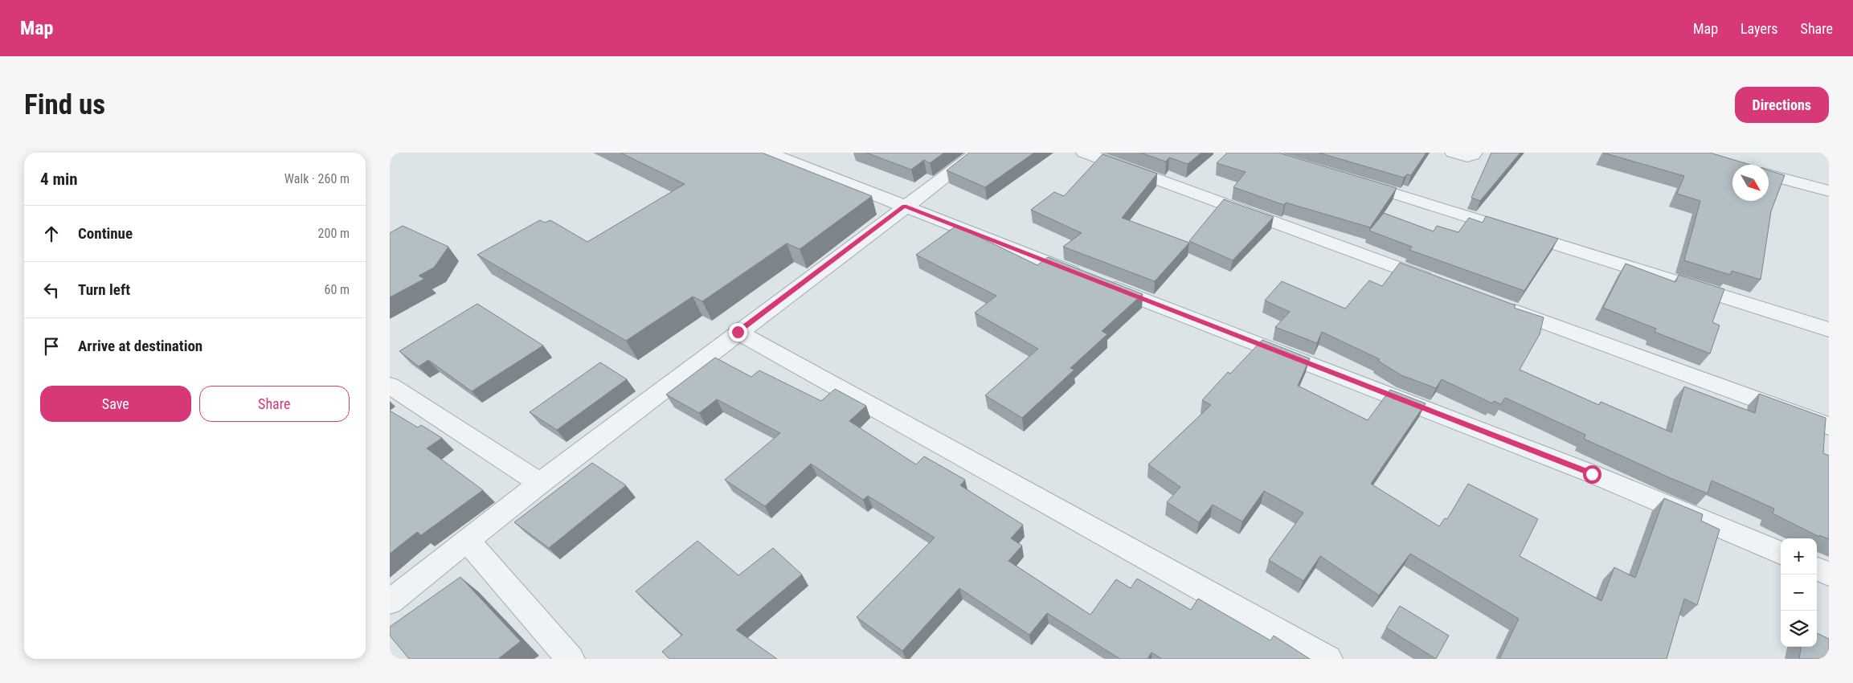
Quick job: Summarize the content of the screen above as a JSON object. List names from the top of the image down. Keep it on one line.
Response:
{"north":"bottom right","page":{"header":"Map","nav":["Map","Layers","Share"],"buttons":["Directions",["Save","Share"]],"title":"Find us","heading":["4 min","Walk · 260 m"],"list":[["Continue","200 m"],["Turn left","60 m"],"Arrive at destination"],"map_buttons":["+","−"]}}
